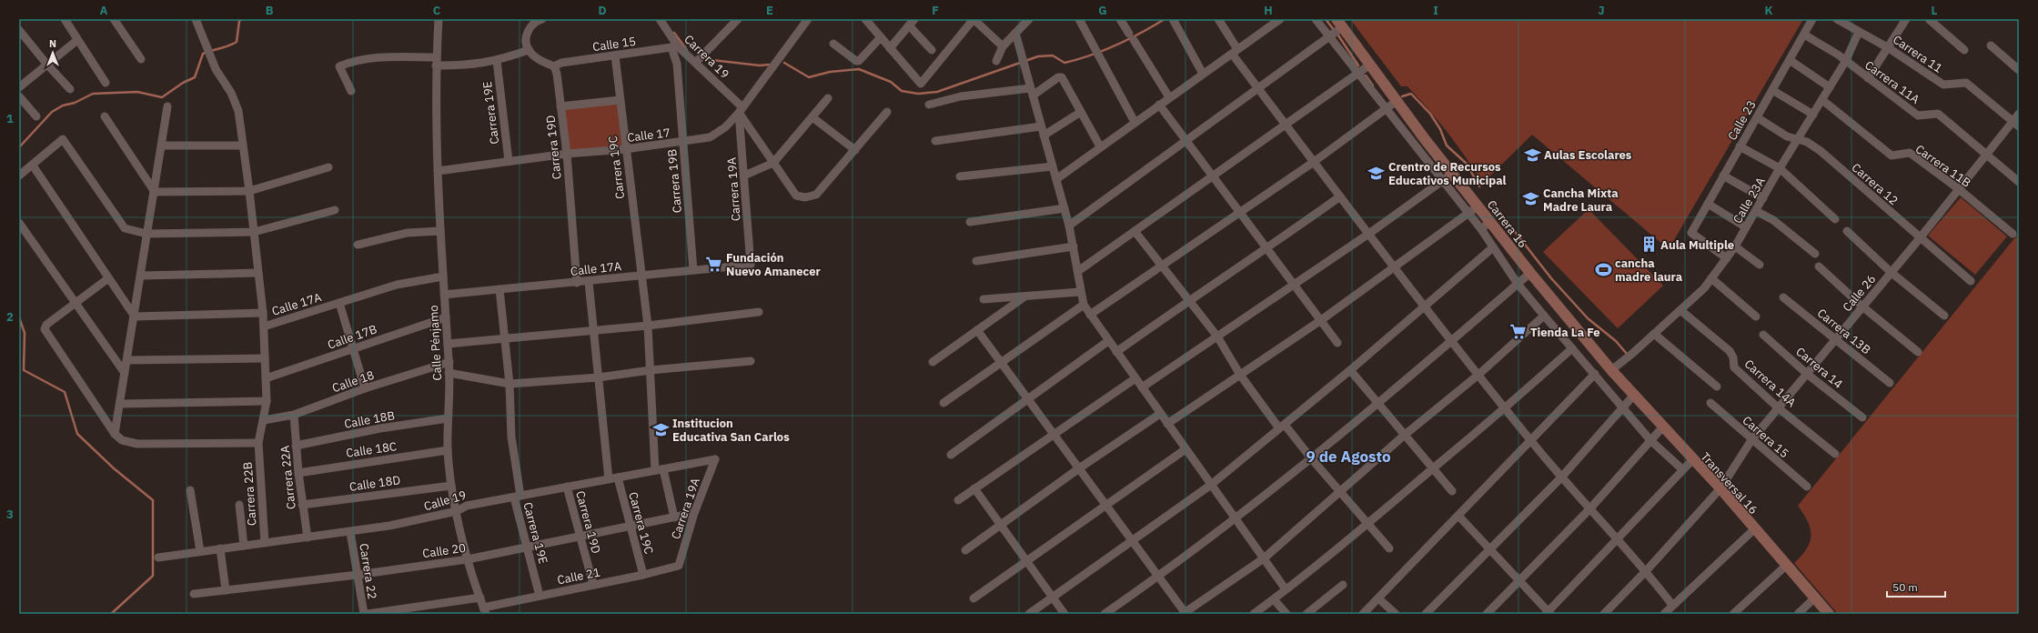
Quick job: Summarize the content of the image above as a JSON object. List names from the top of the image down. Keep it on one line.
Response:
{"streets":{"main road":["Carrera 16","Transversal 16"],"street":["Calle 15","Carrera 11","Carrera 19","Carrera 11A","Carrera 19E","Calle 23","Calle 17","Carrera 19D","Carrera 11B","Carrera 19C","Carrera 19B","Carrera 12","Carrera 19A","Calle 23A","Calle 17A","Calle 26","Carrera 13B","Calle 17B","Calle Pénjamo","Carrera 14","Calle 18","Carrera 14A","Calle 18B","Carrera 15","Calle 18C","Carrera 22A","Calle 18D","Carrera 22B","Calle 19","Calle 20","Carrera 22","Calle 21"]},"crossings":[["Calle 15","Carrera 19"],["Calle 15","Carrera 19D"],["Calle 15","Carrera 19C"],["Calle 15","Carrera 19B"],["Carrera 11","Calle 23A"],["Carrera 11","Calle 26"],["Carrera 19","Calle 17"],["Carrera 19","Carrera 19B"],["Carrera 19","Carrera 19A"],["Carrera 11A","Calle 23"],["Carrera 11A","Calle 23A"],["Carrera 11A","Calle 26"],["Carrera 19E","Calle 17"],["Carrera 19E","Calle 17A"],["Carrera 19E","Calle 19"],["Carrera 19E","Calle 20"],["Carrera 19E","Calle 21"],["Calle 23","Carrera 12"],["Calle 23","Calle 23A"],["Calle 17","Carrera 19D"],["Calle 17","Carrera 19C"],["Calle 17","Carrera 19B"],["Calle 17","Carrera 19A"],["Calle 17","Calle Pénjamo"],["Carrera 19D","Calle 17A"],["Carrera 19D","Calle 19"],["Carrera 19D","Calle 20"],["Carrera 19D","Calle 21"],["Carrera 11B","Calle 23A"],["Carrera 11B","Calle 26"],["Carrera 19C","Calle 17A"],["Carrera 19C","Calle 19"],["Carrera 19C","Calle 20"],["Carrera 19C","Calle 21"],["Carrera 19B","Calle 17A"],["Carrera 12","Calle 23A"],["Carrera 12","Calle 26"],["Carrera 19A","Calle 17A"],["Carrera 19A","Calle 19"],["Carrera 19A","Calle 20"],["Carrera 19A","Calle 21"],["Calle 23A","Carrera 16"],["Calle 23A","Carrera 14A"],["Calle 23A","Transversal 16"],["Carrera 16","Transversal 16"],["Calle 17A","Calle Pénjamo"],["Calle 17A","Carrera 22B"],["Calle 26","Carrera 13B"],["Calle 26","Carrera 14"],["Calle 26","Carrera 14A"],["Calle 26","Carrera 15"],["Calle 26","Transversal 16"],["Calle 17B","Calle Pénjamo"],["Calle 17B","Carrera 22B"],["Calle Pénjamo","Calle 18"],["Calle Pénjamo","Calle 18B"],["Calle Pénjamo","Calle 18C"],["Calle Pénjamo","Calle 18D"],["Calle Pénjamo","Calle 19"],["Calle Pénjamo","Calle 20"],["Calle Pénjamo","Calle 21"],["Calle 18","Carrera 22A"],["Calle 18","Carrera 22B"],["Calle 18B","Carrera 22A"],["Calle 18C","Carrera 22A"],["Carrera 22A","Calle 18D"],["Carrera 22A","Calle 19"],["Carrera 22B","Calle 19"],["Calle 19","Carrera 22"],["Calle 20","Carrera 22"]],"districts":["9 de Agosto"],"places":{"school or university":["Aulas Escolares","Crentro de Recursos Educativos Municipal","Cancha Mixta Madre Laura","Institucion Educativa San Carlos"],"building":["Aula Multiple"],"supermarket":["Fundación Nuevo Amanecer","Tienda La Fe"],"sports":["cancha madre laura"]},"scale_bar":"50 m","north":"top","grid":{"columns":["A","B","C","D","E","F","G","H","I","J","K","L"],"rows":["1","2","3"]}}
